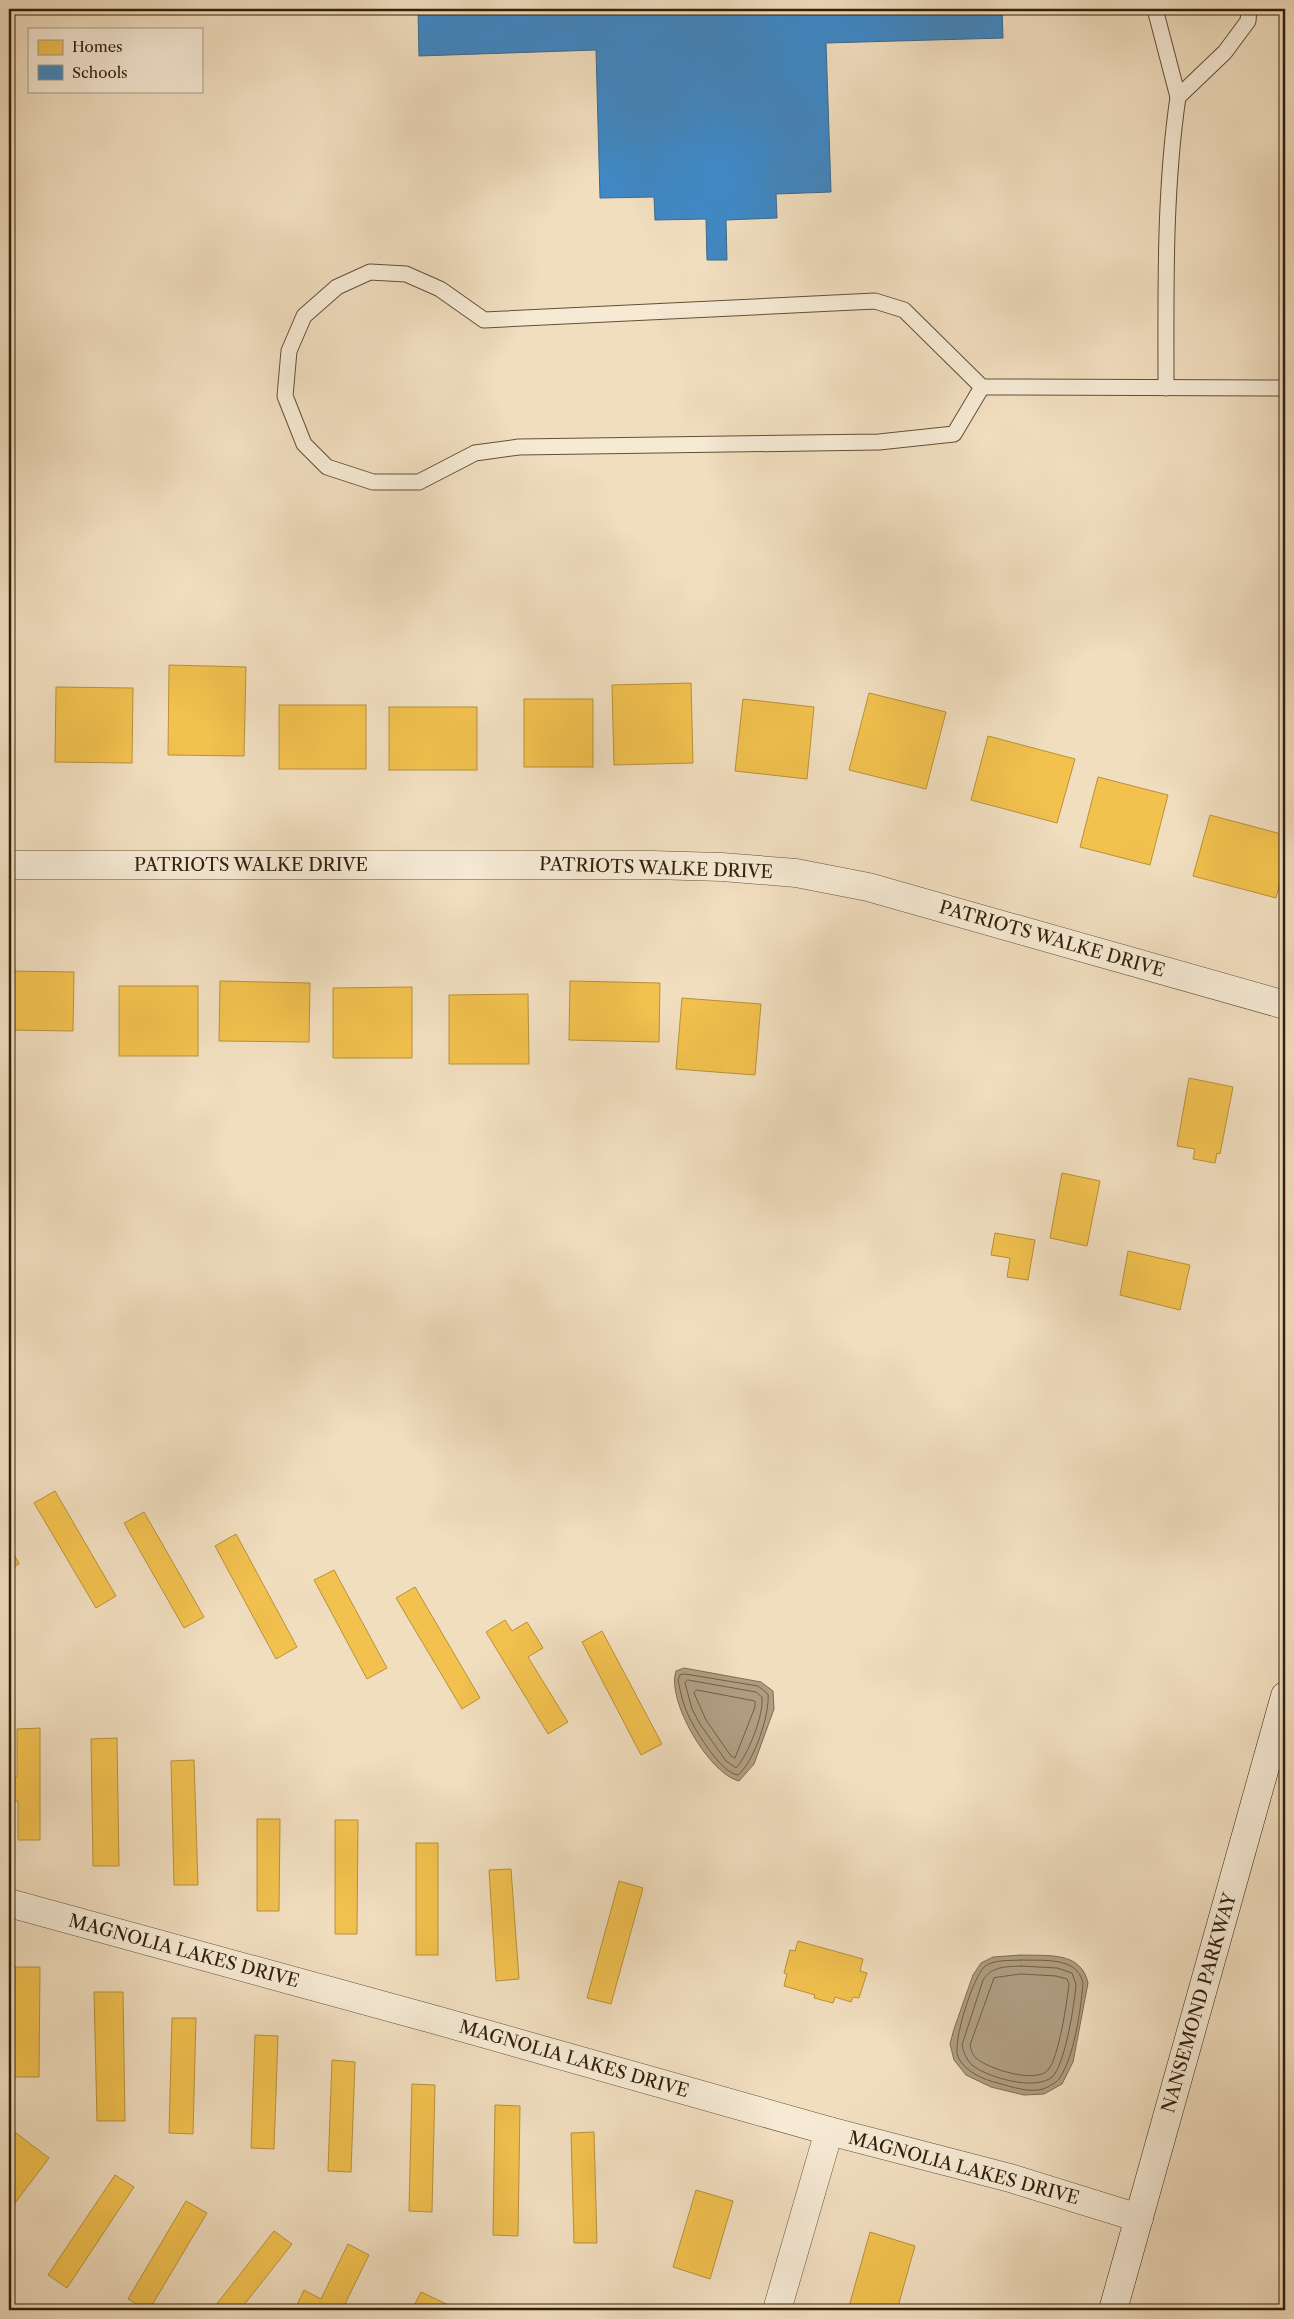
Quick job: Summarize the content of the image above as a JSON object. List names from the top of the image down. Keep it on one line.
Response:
{"streets":{"street":["PATRIOTS WALKE DRIVE","MAGNOLIA LAKES DRIVE","NANSEMOND PARKWAY"]},"crossings":[["MAGNOLIA LAKES DRIVE","NANSEMOND PARKWAY"]],"legend":["Homes","Schools"]}
